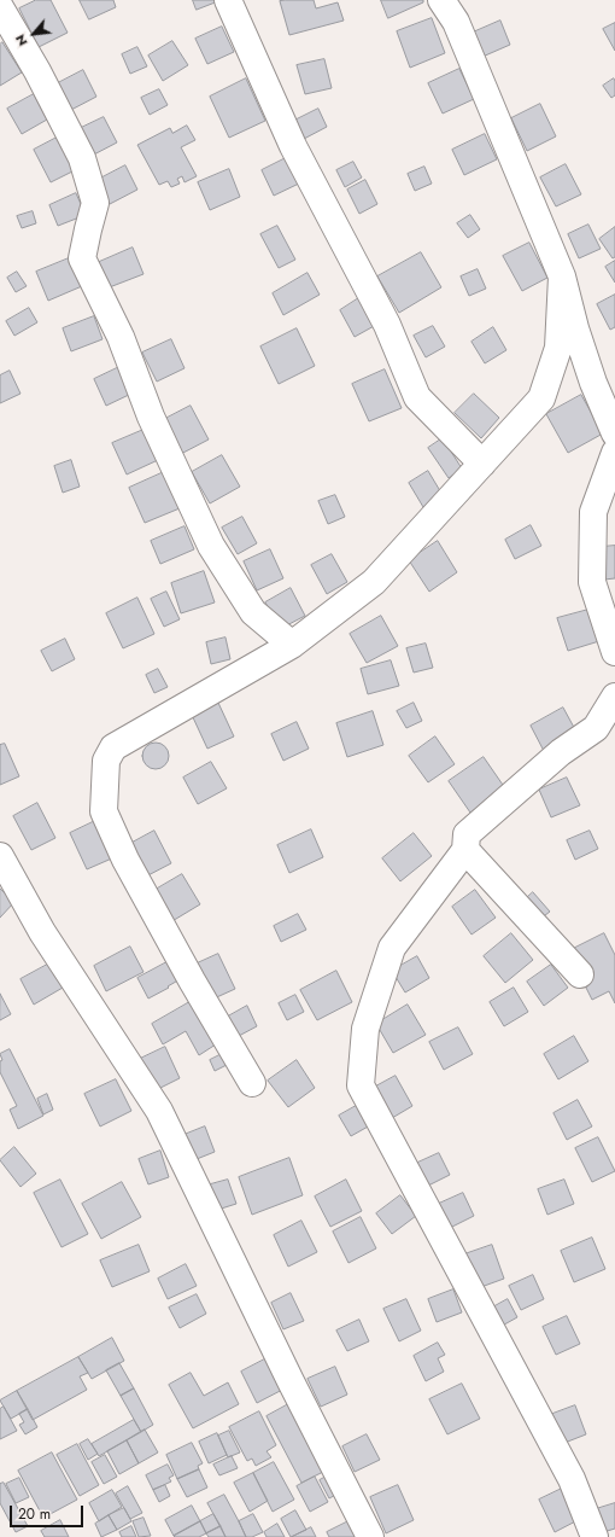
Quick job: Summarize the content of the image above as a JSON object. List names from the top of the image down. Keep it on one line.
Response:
{"scale_bar":"20 m","north":"bottom left"}
